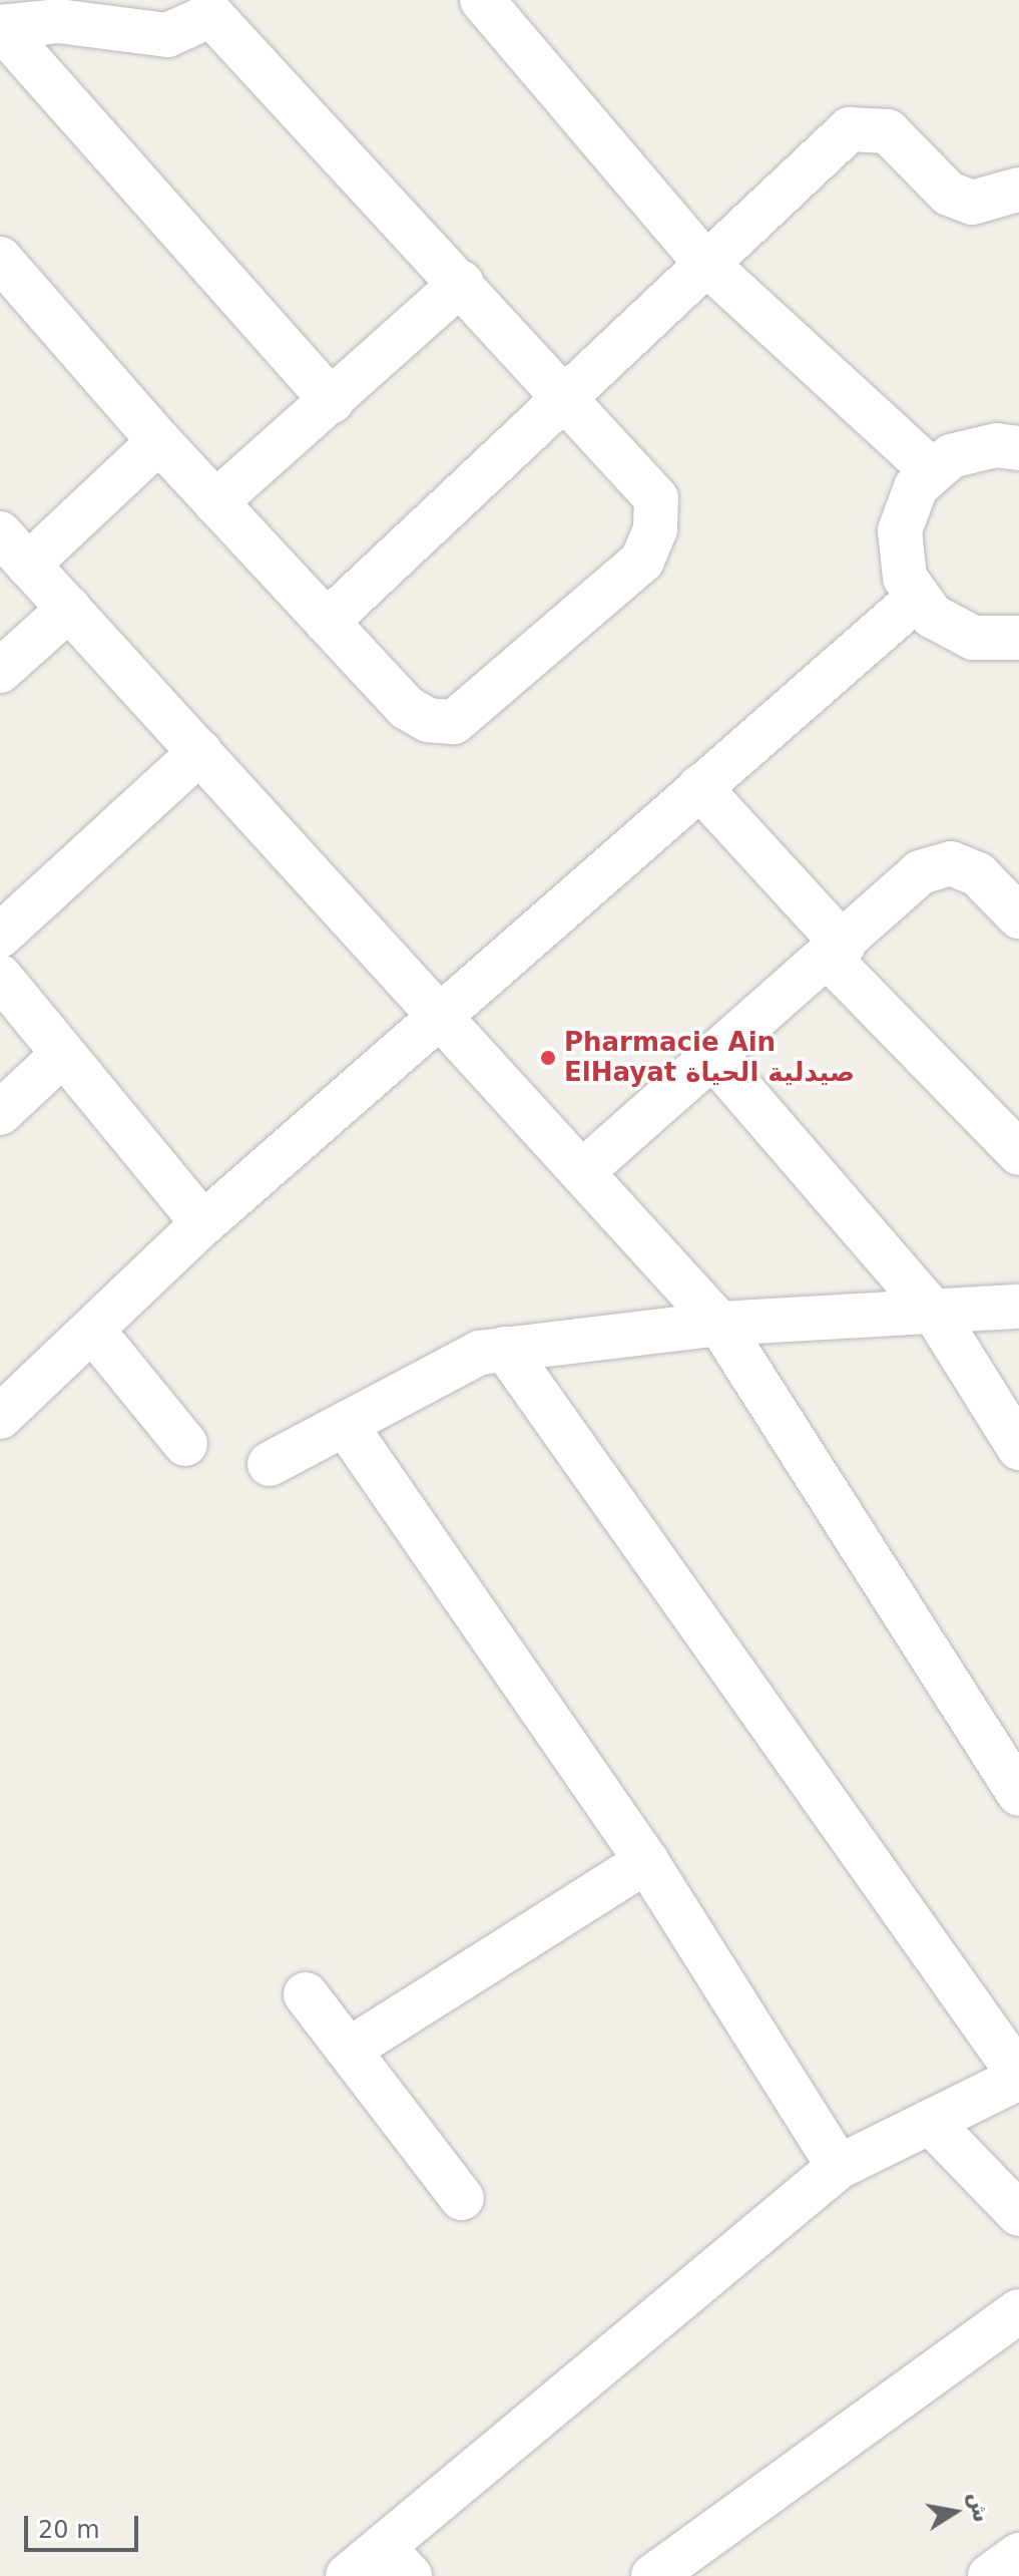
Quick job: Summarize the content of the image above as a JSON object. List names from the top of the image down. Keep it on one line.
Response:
{"places":["Pharmacie Ain ElHayat صيدلية الحياة"],"scale_bar":"20 m","north":"right"}
